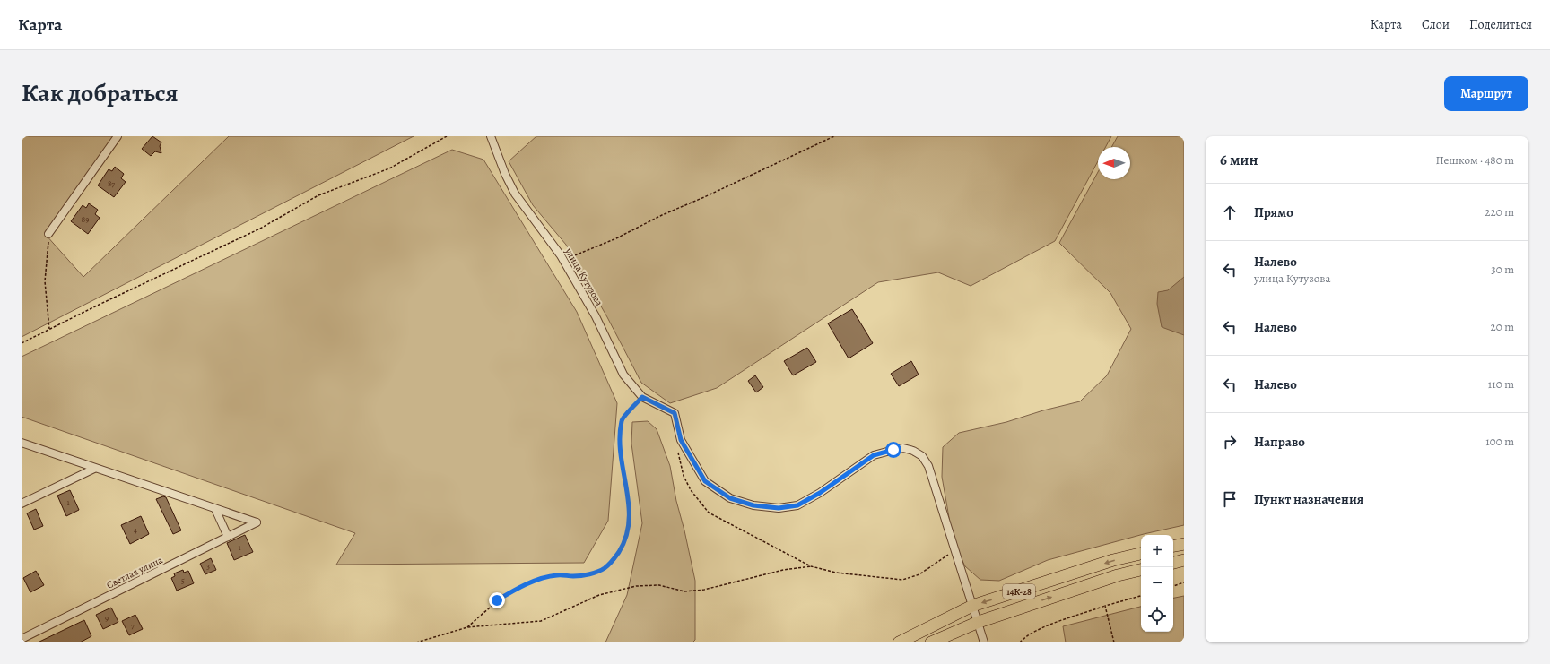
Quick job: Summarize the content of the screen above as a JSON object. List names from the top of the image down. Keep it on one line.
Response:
{"streets":{"main road":["14К-28"],"street":["улица Кутузова","Светлая улица"]},"house_numbers":["87","89","1","4","1","3","5","9","7"],"north":"left","page":{"header":"Карта","nav":["Карта","Слои","Поделиться"],"title":"Как добраться","buttons":"Маршрут","heading":["6 мин","Пешком · 480 m"],"list":[["Прямо","220 m"],["Налево","улица Кутузова","30 m"],["Налево","20 m"],["Налево","110 m"],["Направо","100 m"],"Пункт назначения"],"map_buttons":["+","−"]}}
